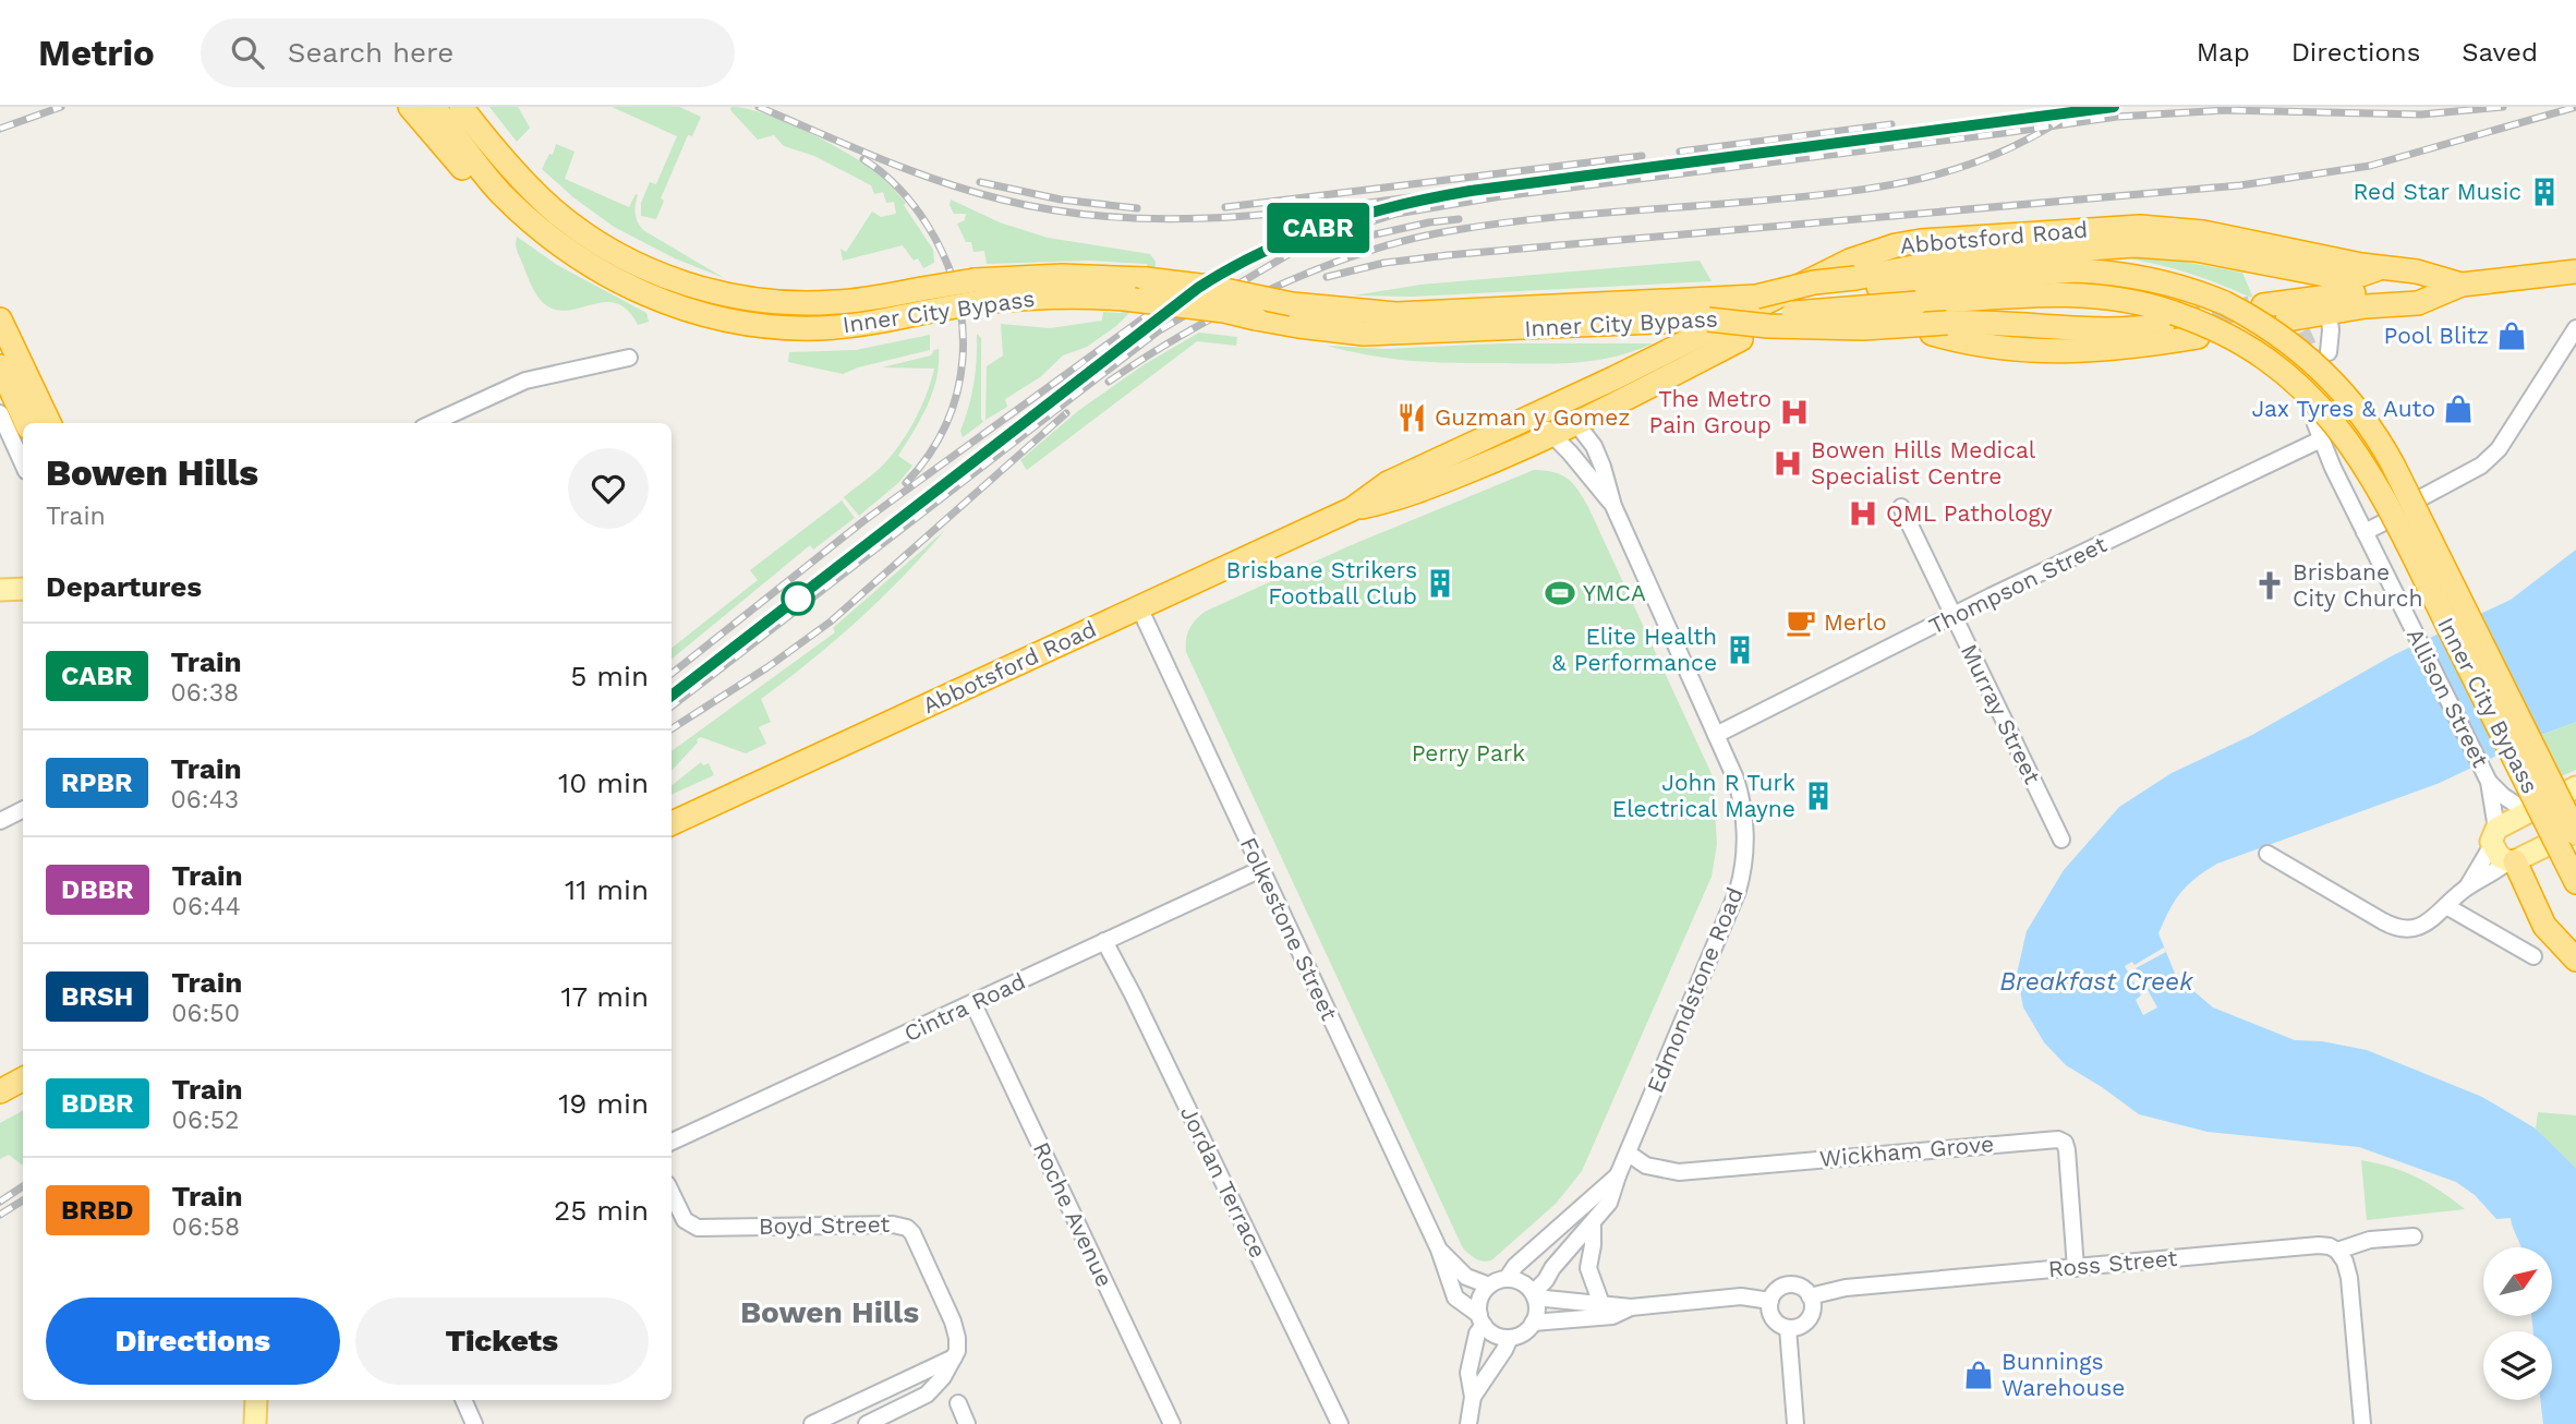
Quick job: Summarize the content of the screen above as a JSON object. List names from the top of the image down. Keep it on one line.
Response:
{"streets":{"highway":["Abbotsford Road","Inner City Bypass"],"street":["Thompson Street","Allison Street","Murray Street","Folkestone Street","Edmondstone Road","Cintra Road","Wickham Grove","Jordan Terrace","Roche Avenue","Boyd Street","Ross Street"]},"crossings":[["Abbotsford Road","Folkestone Street"],["Abbotsford Road","Edmondstone Road"],["Thompson Street","Allison Street"],["Thompson Street","Murray Street"],["Thompson Street","Edmondstone Road"],["Folkestone Street","Edmondstone Road"],["Folkestone Street","Cintra Road"],["Edmondstone Road","Wickham Grove"],["Cintra Road","Jordan Terrace"],["Cintra Road","Roche Avenue"],["Wickham Grove","Ross Street"]],"districts":["Bowen Hills"],"water":["Breakfast Creek"],"parks":["Perry Park"],"places":{"building":["Red Star Music","Brisbane Strikers Football Club","Elite Health & Performance","John R Turk Electrical Mayne"],"shop":["Pool Blitz","Jax Tyres & Auto","Bunnings Warehouse"],"hospital":["The Metro Pain Group","Bowen Hills Medical Specialist Centre","QML Pathology"],"restaurant":["Guzman y Gomez"],"church":["Brisbane City Church"],"sports":["YMCA"],"cafe":["Merlo"]},"north":"top right","page":{"header":"Metrio","search":"Search here","nav":["Map","Directions","Saved"],"on_map":"CABR","heading":[["Bowen Hills","Train"],"Departures"],"list":[{"mark":"CABR","name":"Train","note":"06:38","value":"5 min"},{"mark":"RPBR","name":"Train","note":"06:43","value":"10 min"},{"mark":"DBBR","name":"Train","note":"06:44","value":"11 min"},{"mark":"BRSH","name":"Train","note":"06:50","value":"17 min"},{"mark":"BDBR","name":"Train","note":"06:52","value":"19 min"},{"mark":"BRBD","name":"Train","note":"06:58","value":"25 min"}],"buttons":["Directions","Tickets"]}}
